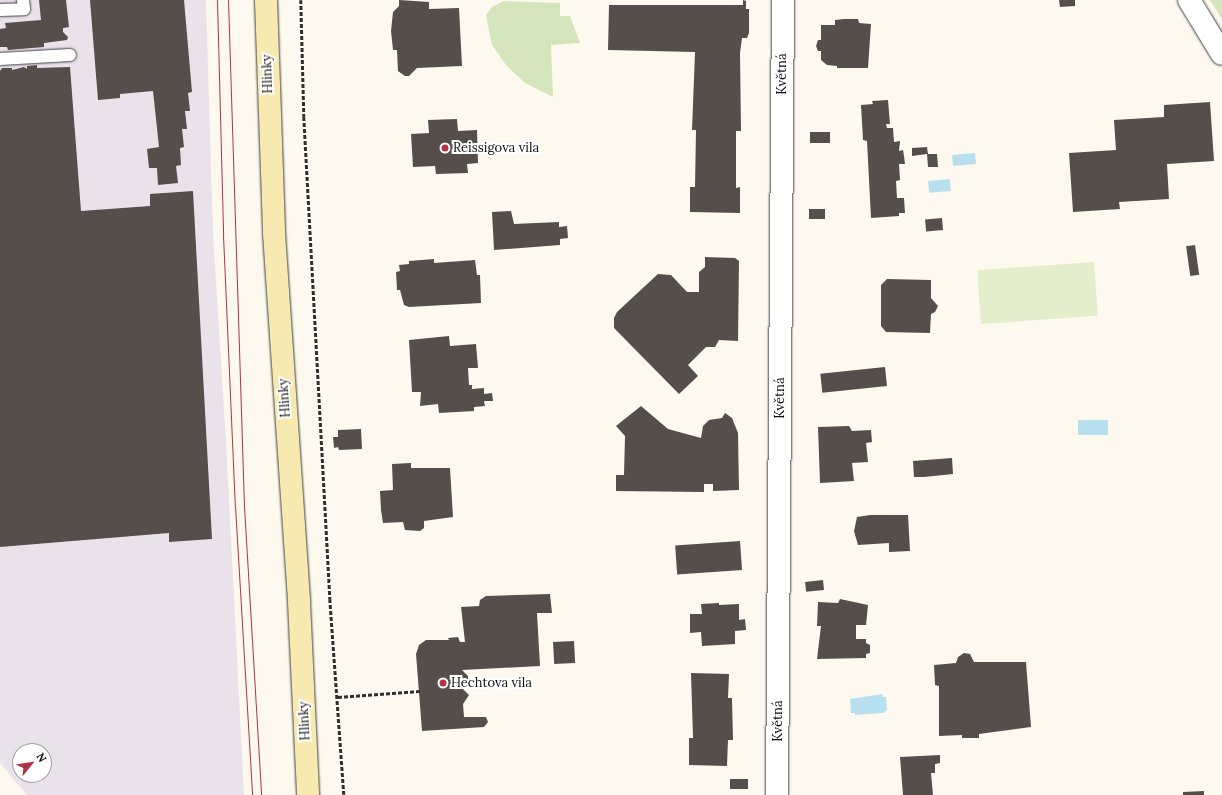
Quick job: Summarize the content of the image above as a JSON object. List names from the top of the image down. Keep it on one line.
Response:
{"streets":{"street":["Hlinky","Květná"]},"places":["Reissigova vila","Hechtova vila"],"north":"top right"}
